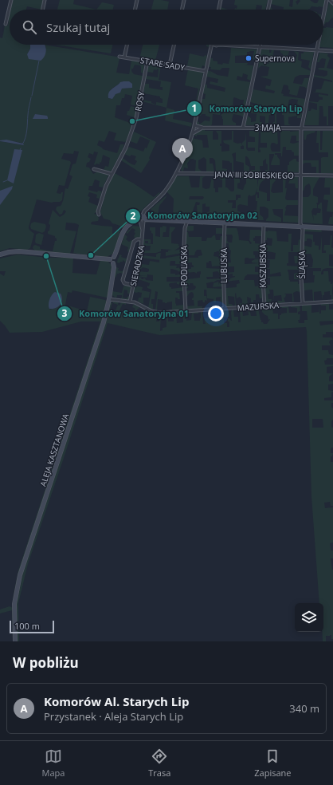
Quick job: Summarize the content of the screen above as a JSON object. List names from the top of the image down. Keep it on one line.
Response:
{"streets":{"street":["STARE SADY","ROSY","3 MAJA","JANA III SOBIESKIEGO","ŚLĄSKA","SIERADZKA","PODLASKA","LUBUSKA","KASZUBSKA","MAZURSKA","ALEJA KASZTANOWA"]},"crossings":[["STARE SADY","ROSY"],["3 MAJA","ŚLĄSKA"],["JANA III SOBIESKIEGO","ŚLĄSKA"],["ŚLĄSKA","MAZURSKA"],["SIERADZKA","MAZURSKA"],["PODLASKA","MAZURSKA"],["LUBUSKA","MAZURSKA"],["KASZUBSKA","MAZURSKA"],["MAZURSKA","ALEJA KASZTANOWA"]],"places":["Supernova","Komorów Starych Lip","Komorów Sanatoryjna 02","Komorów Sanatoryjna 01"],"scale_bar":"100 m","page":{"search":"Szukaj tutaj","pins":"A","scale":"100 m","heading":"W pobliżu","list":[{"mark":"A","name":"Komorów Al. Starych Lip","note":"Przystanek · Aleja Starych Lip","value":"340 m"}],"nav":["Mapa","Trasa","Zapisane"]}}
